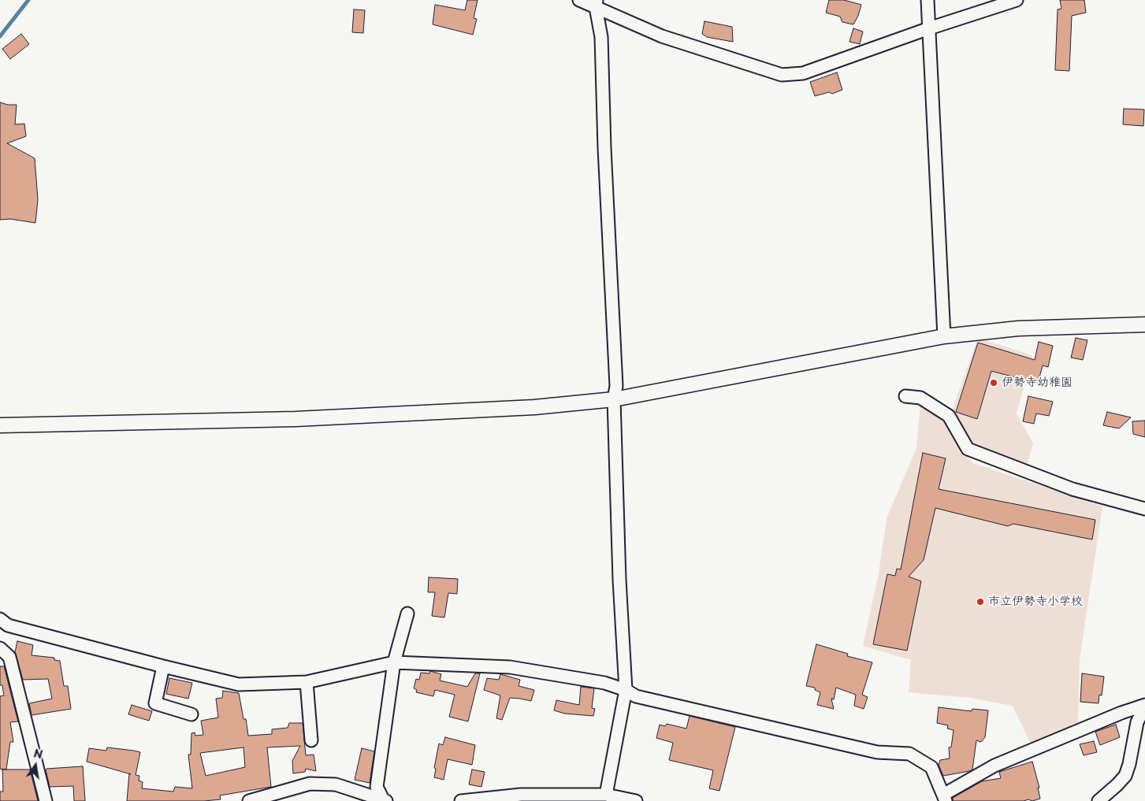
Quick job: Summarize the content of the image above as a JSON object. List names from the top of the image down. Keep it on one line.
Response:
{"places":["伊勢寺幼稚園","市立伊勢寺小学校"],"north":"top"}
